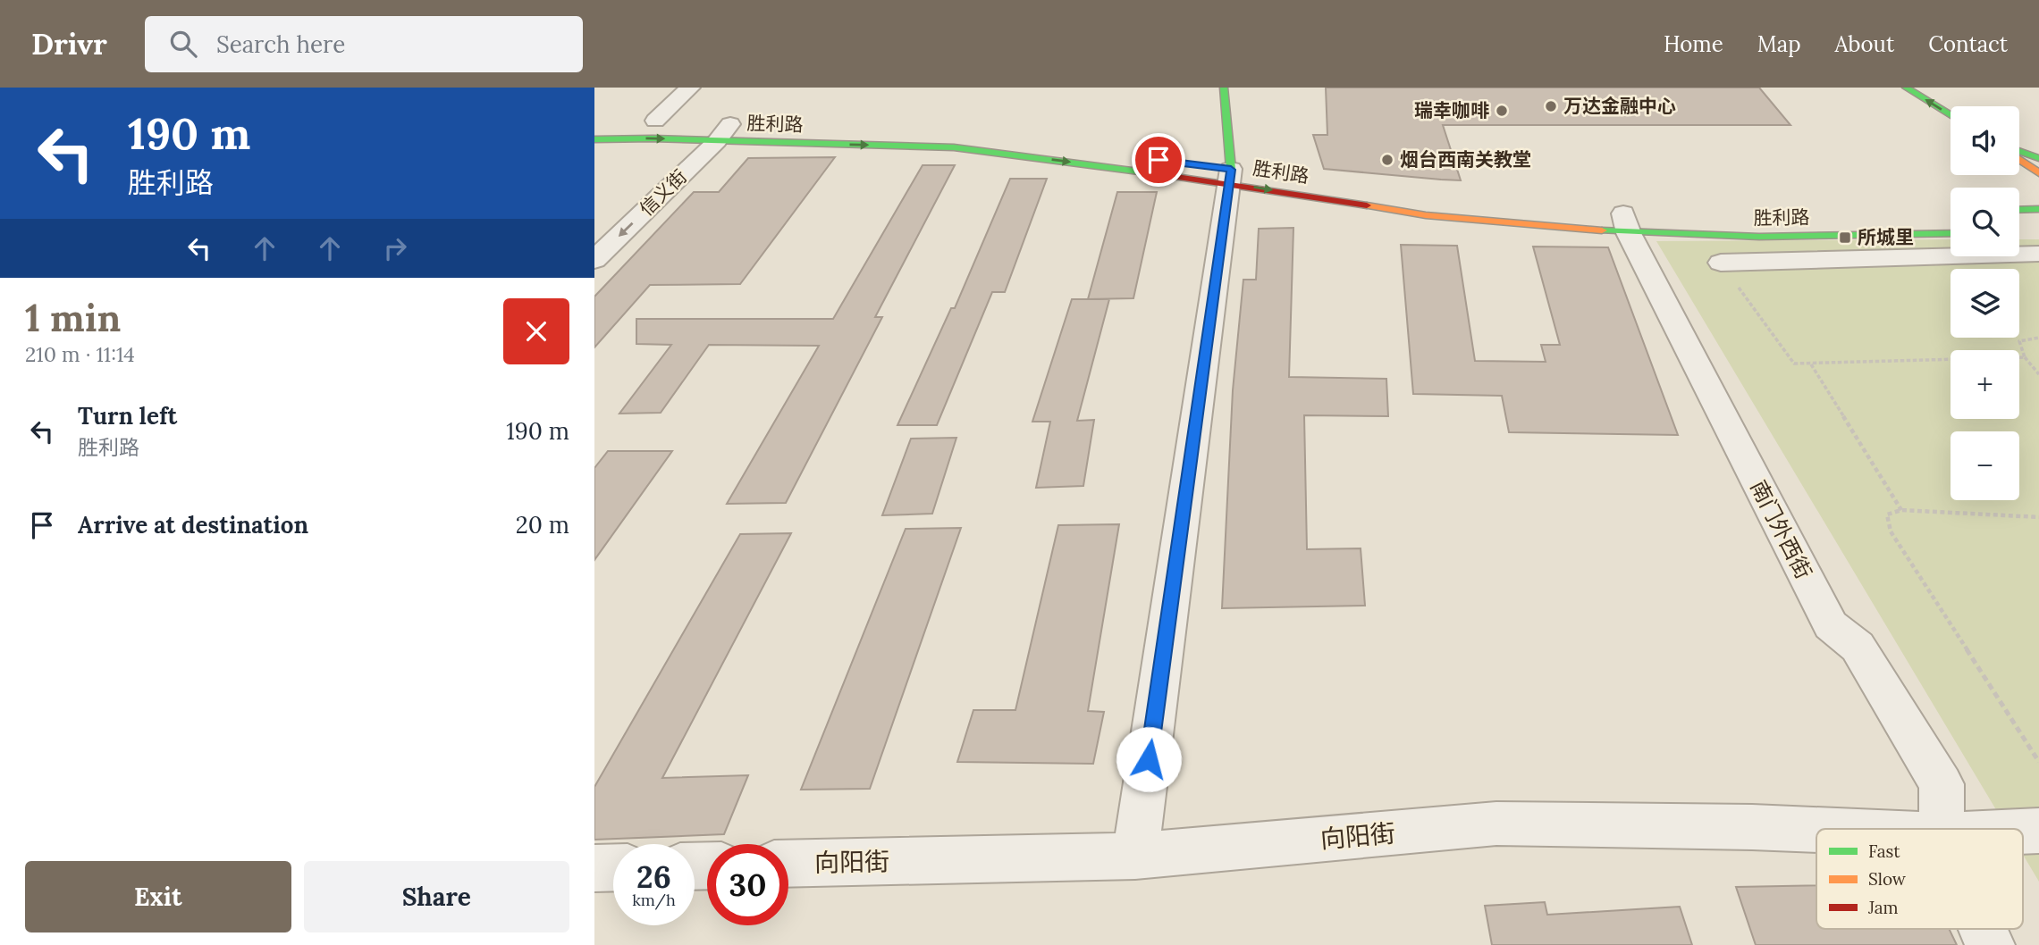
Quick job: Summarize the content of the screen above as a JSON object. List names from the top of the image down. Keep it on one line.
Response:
{"streets":{"main road":["胜利路"],"street":["信义街","南门外西街","向阳街"]},"crossings":[["胜利路","信义街"],["胜利路","南门外西街"]],"one_way":["信义街"],"places":{"other":["万达金融中心","瑞幸咖啡","烟台西南关教堂"],"transit":["所城里"]},"legend":["Fast","Slow","Jam"],"page":{"header":"Drivr","search":"Search here","nav":["Home","Map","About","Contact"],"turn":["190 m","胜利路"],"map_buttons":["+","−"],"heading":["1 min","210 m · 11:14"],"list":[{"name":"Turn left","note":"胜利路","value":"190 m"},{"name":"Arrive at destination","value":"20 m"}],"speed":"26 km/h","limit":"30","buttons":["Exit","Share"]}}
